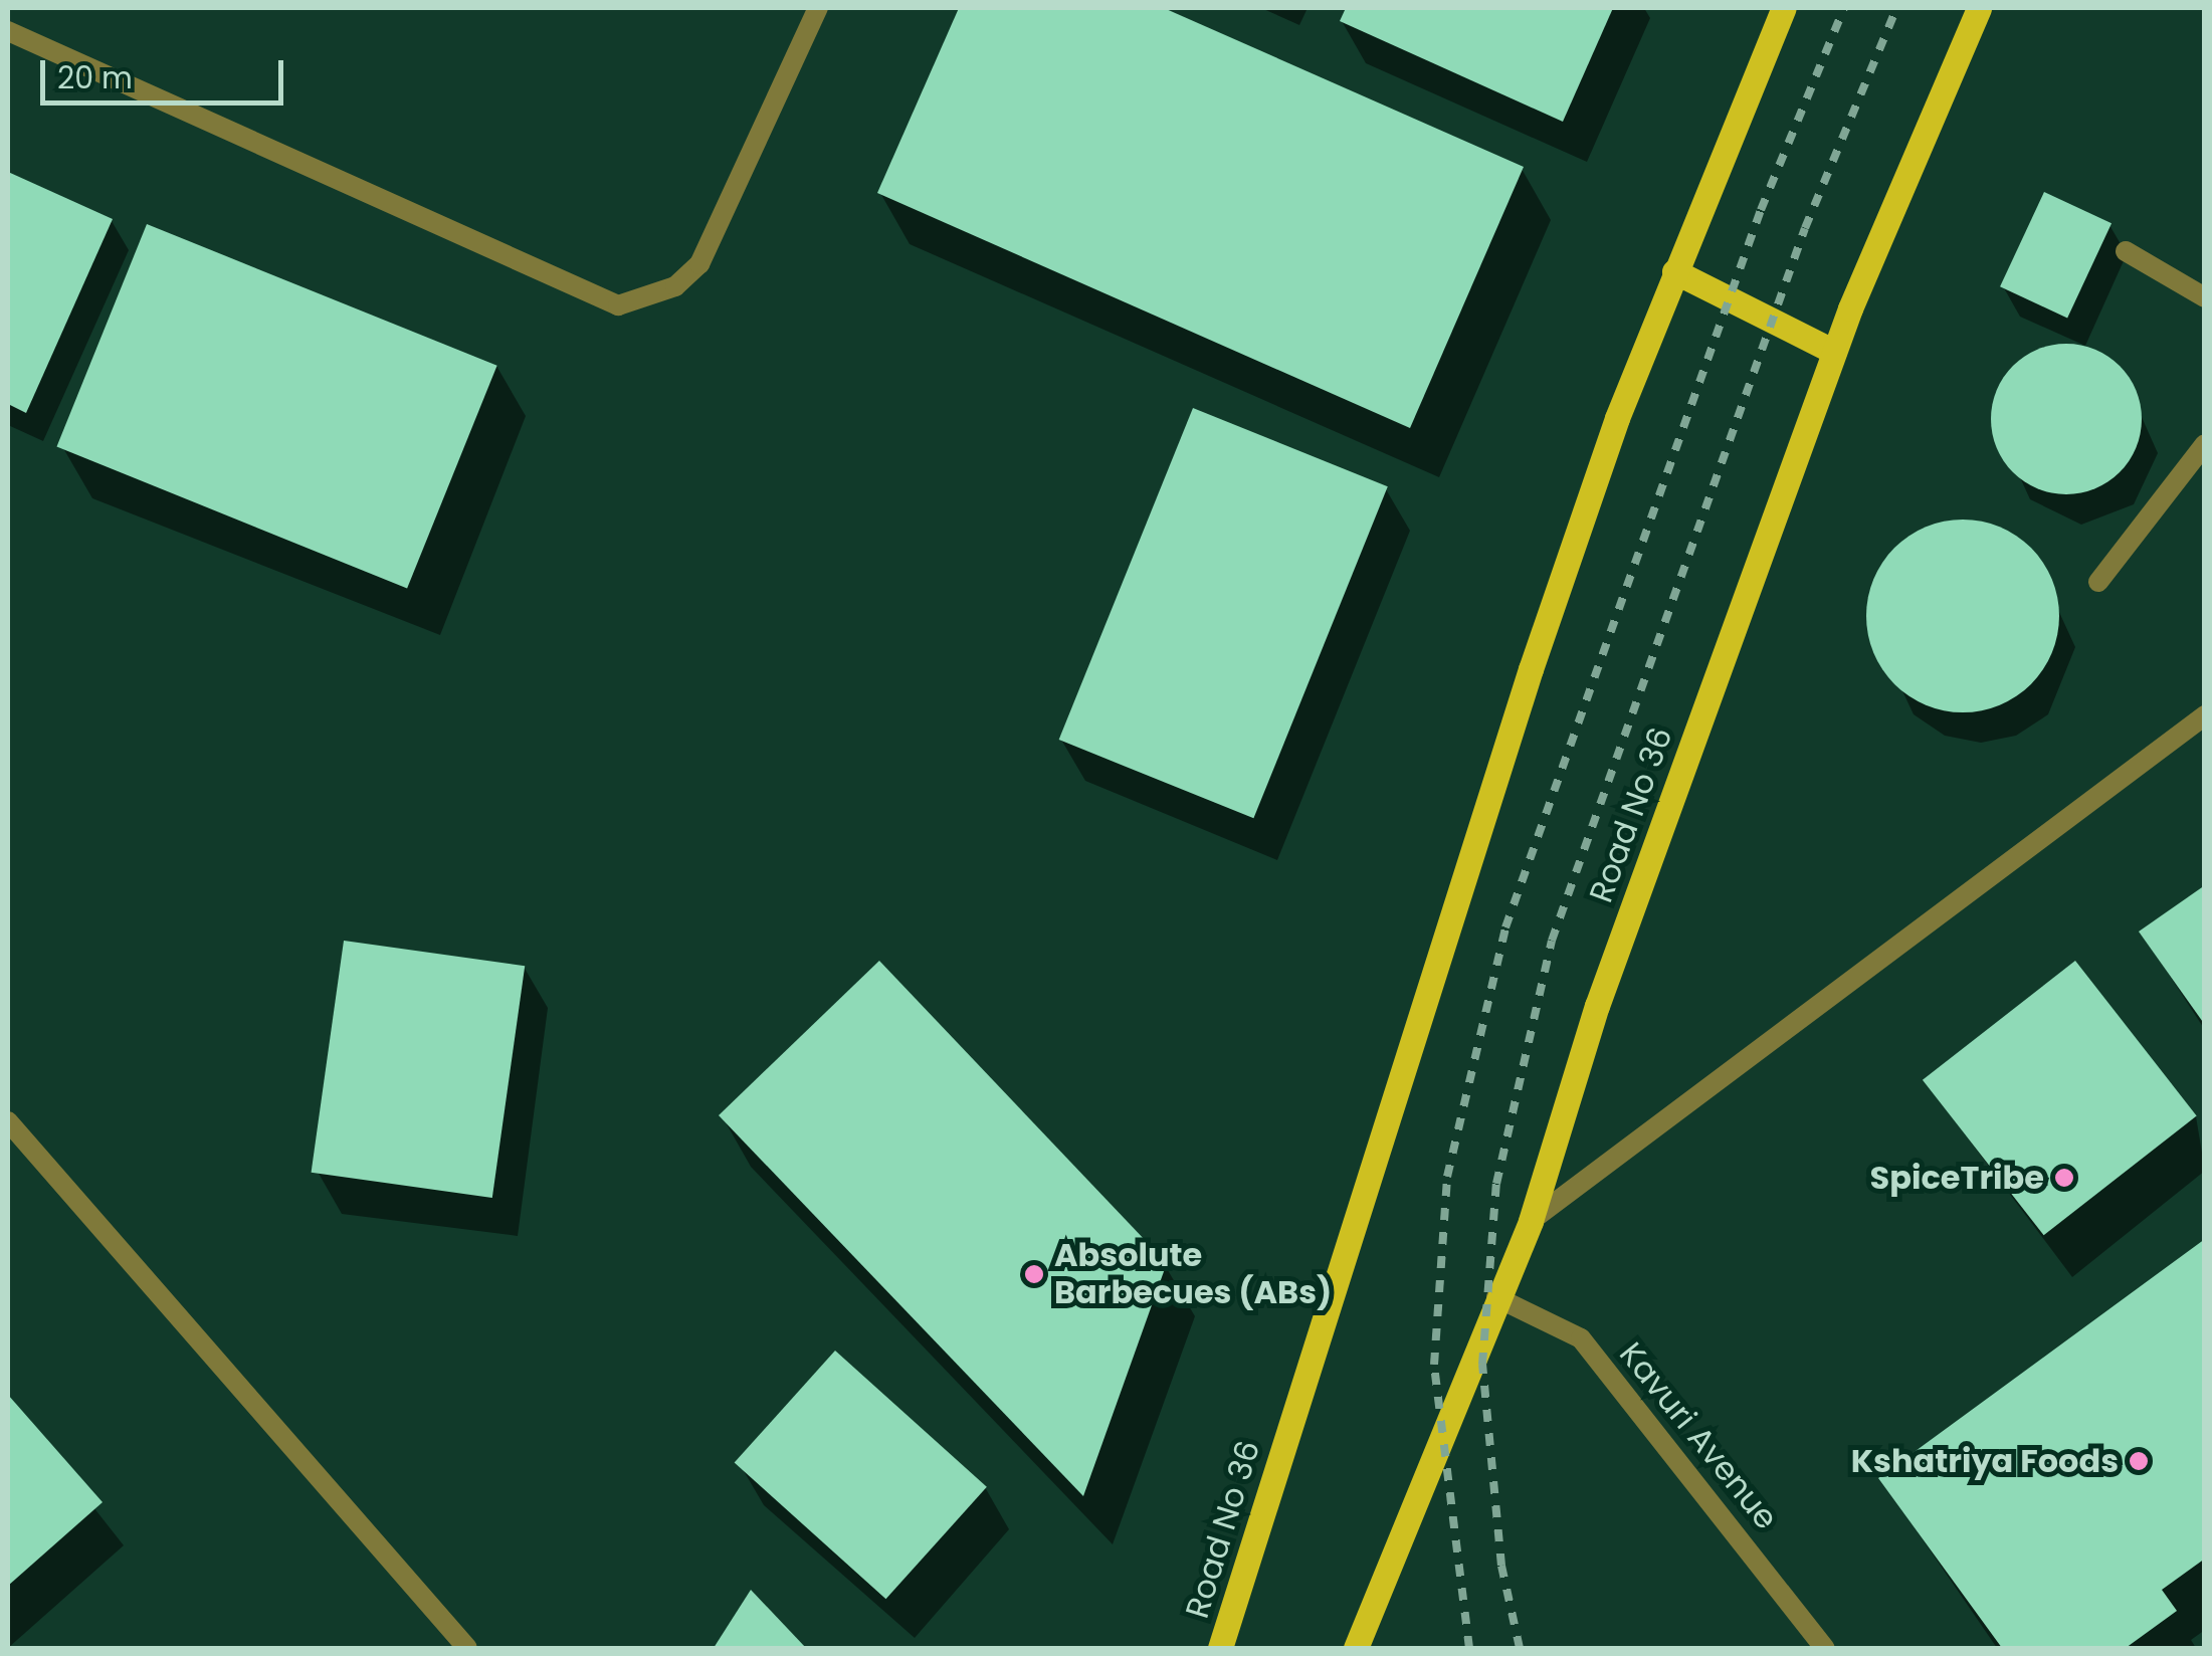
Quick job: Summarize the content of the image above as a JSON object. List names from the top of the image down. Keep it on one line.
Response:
{"streets":{"main road":["Road No 36"],"street":["Kavuri Avenue"]},"crossings":[["Road No 36","Kavuri Avenue"]],"places":["SpiceTribe","Absolute Barbecues (ABs)","Kshatriya Foods"],"scale_bar":"20 m"}
